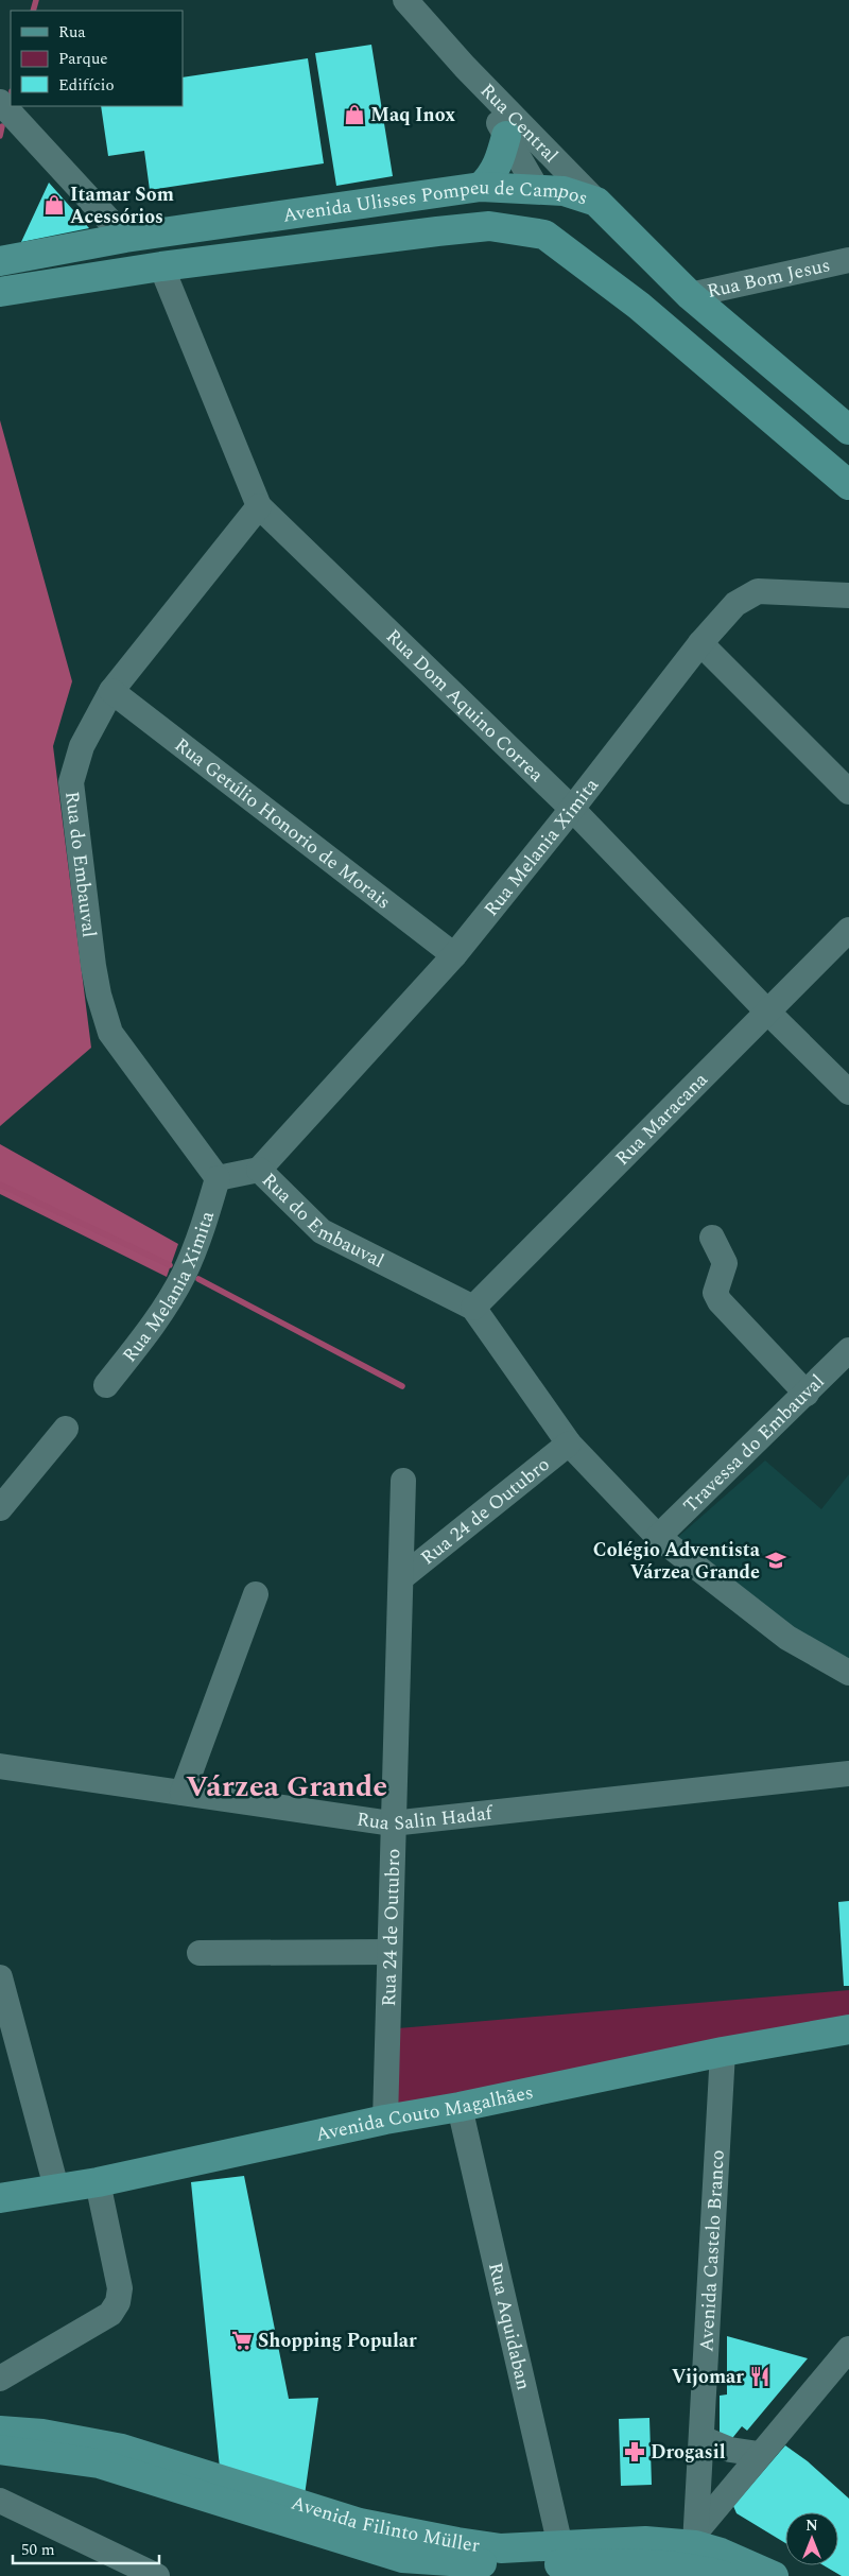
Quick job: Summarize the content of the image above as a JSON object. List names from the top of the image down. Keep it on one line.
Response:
{"streets":{"main road":["Avenida Ulisses Pompeu de Campos","Avenida Couto Magalhães","Avenida Filinto Müller"],"street":["Rua Central","Rua Bom Jesus","Rua Dom Aquino Correa","Rua Getúlio Honorio de Morais","Rua Melania Ximita","Rua do Embauval","Rua Maracana","Travessa do Embauval","Rua 24 de Outubro","Rua Salin Hadaf","Avenida Castelo Branco","Rua Aquidaban"]},"crossings":[["Rua Central","Avenida Ulisses Pompeu de Campos"],["Avenida Ulisses Pompeu de Campos","Rua Bom Jesus"],["Avenida Ulisses Pompeu de Campos","Rua Dom Aquino Correa"],["Rua Dom Aquino Correa","Rua Melania Ximita"],["Rua Dom Aquino Correa","Rua do Embauval"],["Rua Dom Aquino Correa","Rua Maracana"],["Rua Getúlio Honorio de Morais","Rua Melania Ximita"],["Rua Getúlio Honorio de Morais","Rua do Embauval"],["Rua Melania Ximita","Rua do Embauval"],["Rua do Embauval","Rua Maracana"],["Rua do Embauval","Travessa do Embauval"],["Rua do Embauval","Rua 24 de Outubro"],["Rua 24 de Outubro","Rua Salin Hadaf"],["Rua 24 de Outubro","Avenida Couto Magalhães"],["Avenida Couto Magalhães","Avenida Castelo Branco"],["Avenida Couto Magalhães","Rua Aquidaban"],["Avenida Castelo Branco","Avenida Filinto Müller"],["Rua Aquidaban","Avenida Filinto Müller"]],"districts":["Várzea Grande"],"places":{"shop":["Maq Inox","Itamar Som Acessórios"],"school or university":["Colégio Adventista Várzea Grande"],"supermarket":["Shopping Popular"],"restaurant":["Vijomar"],"pharmacy":["Drogasil"]},"legend":["Rua","Parque","Edifício"],"scale_bar":"50 m","north":"top"}
